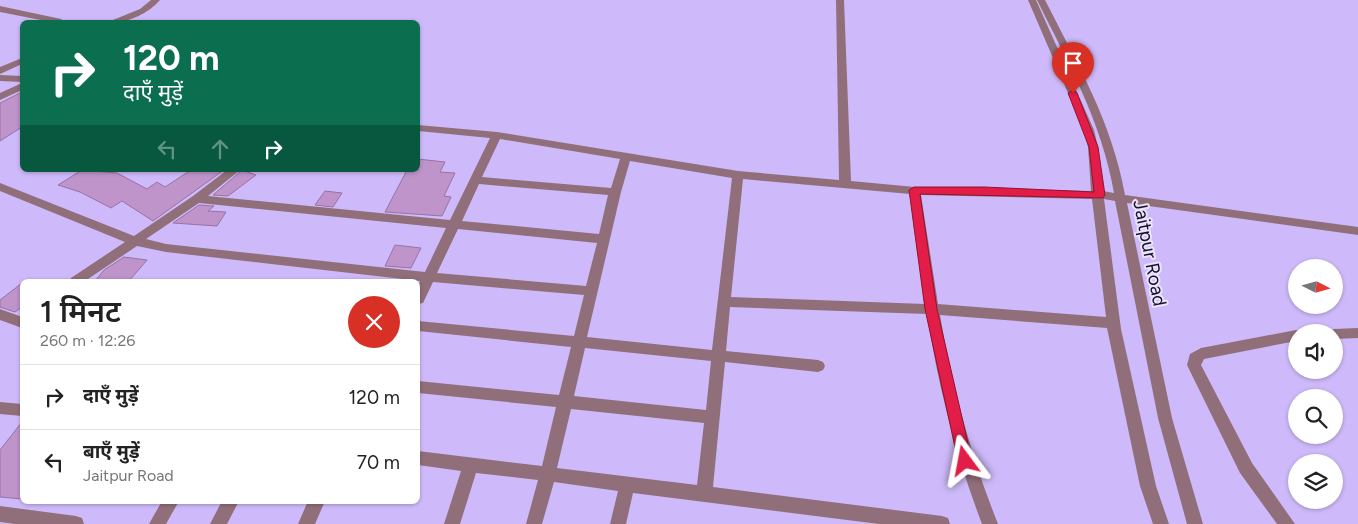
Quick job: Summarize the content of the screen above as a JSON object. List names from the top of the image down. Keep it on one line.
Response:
{"streets":{"street":["Jaitpur Road"]},"north":"right","page":{"turn":["120 m","दाएँ मुड़ें"],"heading":["1 मिनट","260 m · 12:26"],"list":[{"name":"दाएँ मुड़ें","value":"120 m"},{"name":"बाएँ मुड़ें","note":"Jaitpur Road","value":"70 m"}]}}
